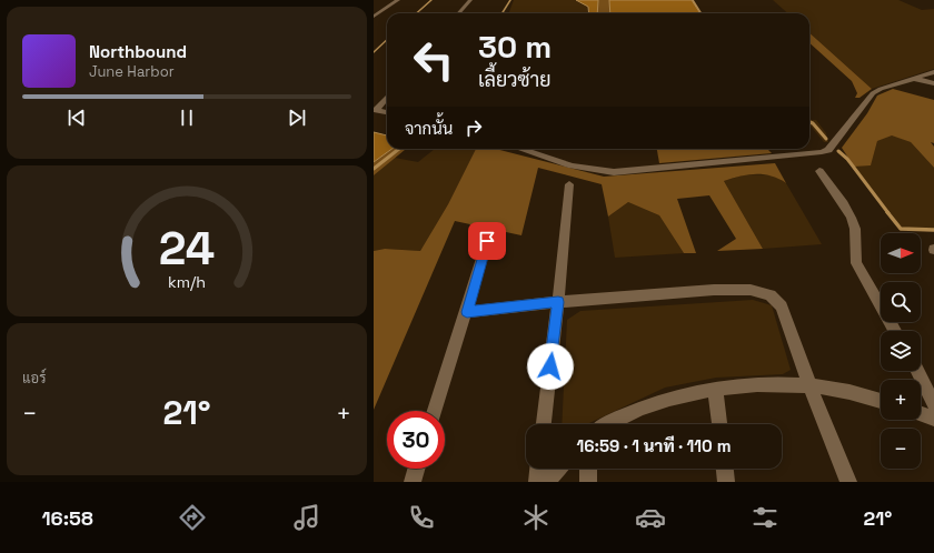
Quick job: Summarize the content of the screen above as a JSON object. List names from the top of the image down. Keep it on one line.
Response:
{"north":"right","page":{"turn":["30 m","เลี้ยวซ้าย"],"song":["Northbound","June Harbor"],"then":"จากนั้น","map_buttons":["+","−"],"tile":"แอร์","heat":["−","21°","+"],"limit":"30","trip":"16:59 · 1 นาที · 110 m","tabs":["16:58","21°"],"gauge":["24","km/h"]}}
